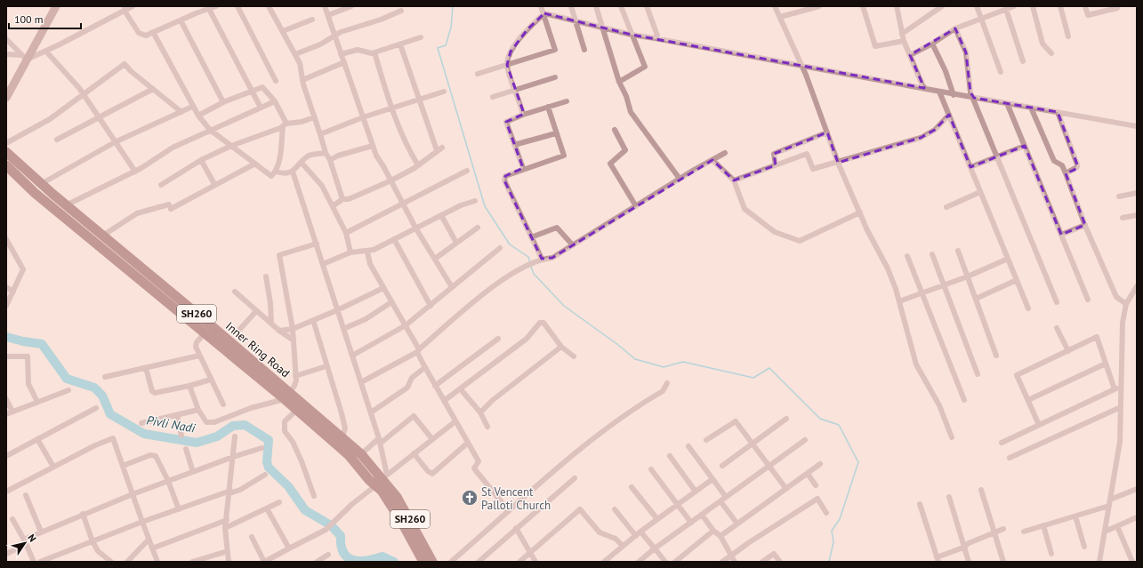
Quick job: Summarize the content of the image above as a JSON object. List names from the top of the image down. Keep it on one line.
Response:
{"streets":{"highway":["SH260","Inner Ring Road"]},"water":["Pivli Nadi"],"places":{"church":["St Vencent Palloti Church"]},"scale_bar":"100 m","north":"top right"}
